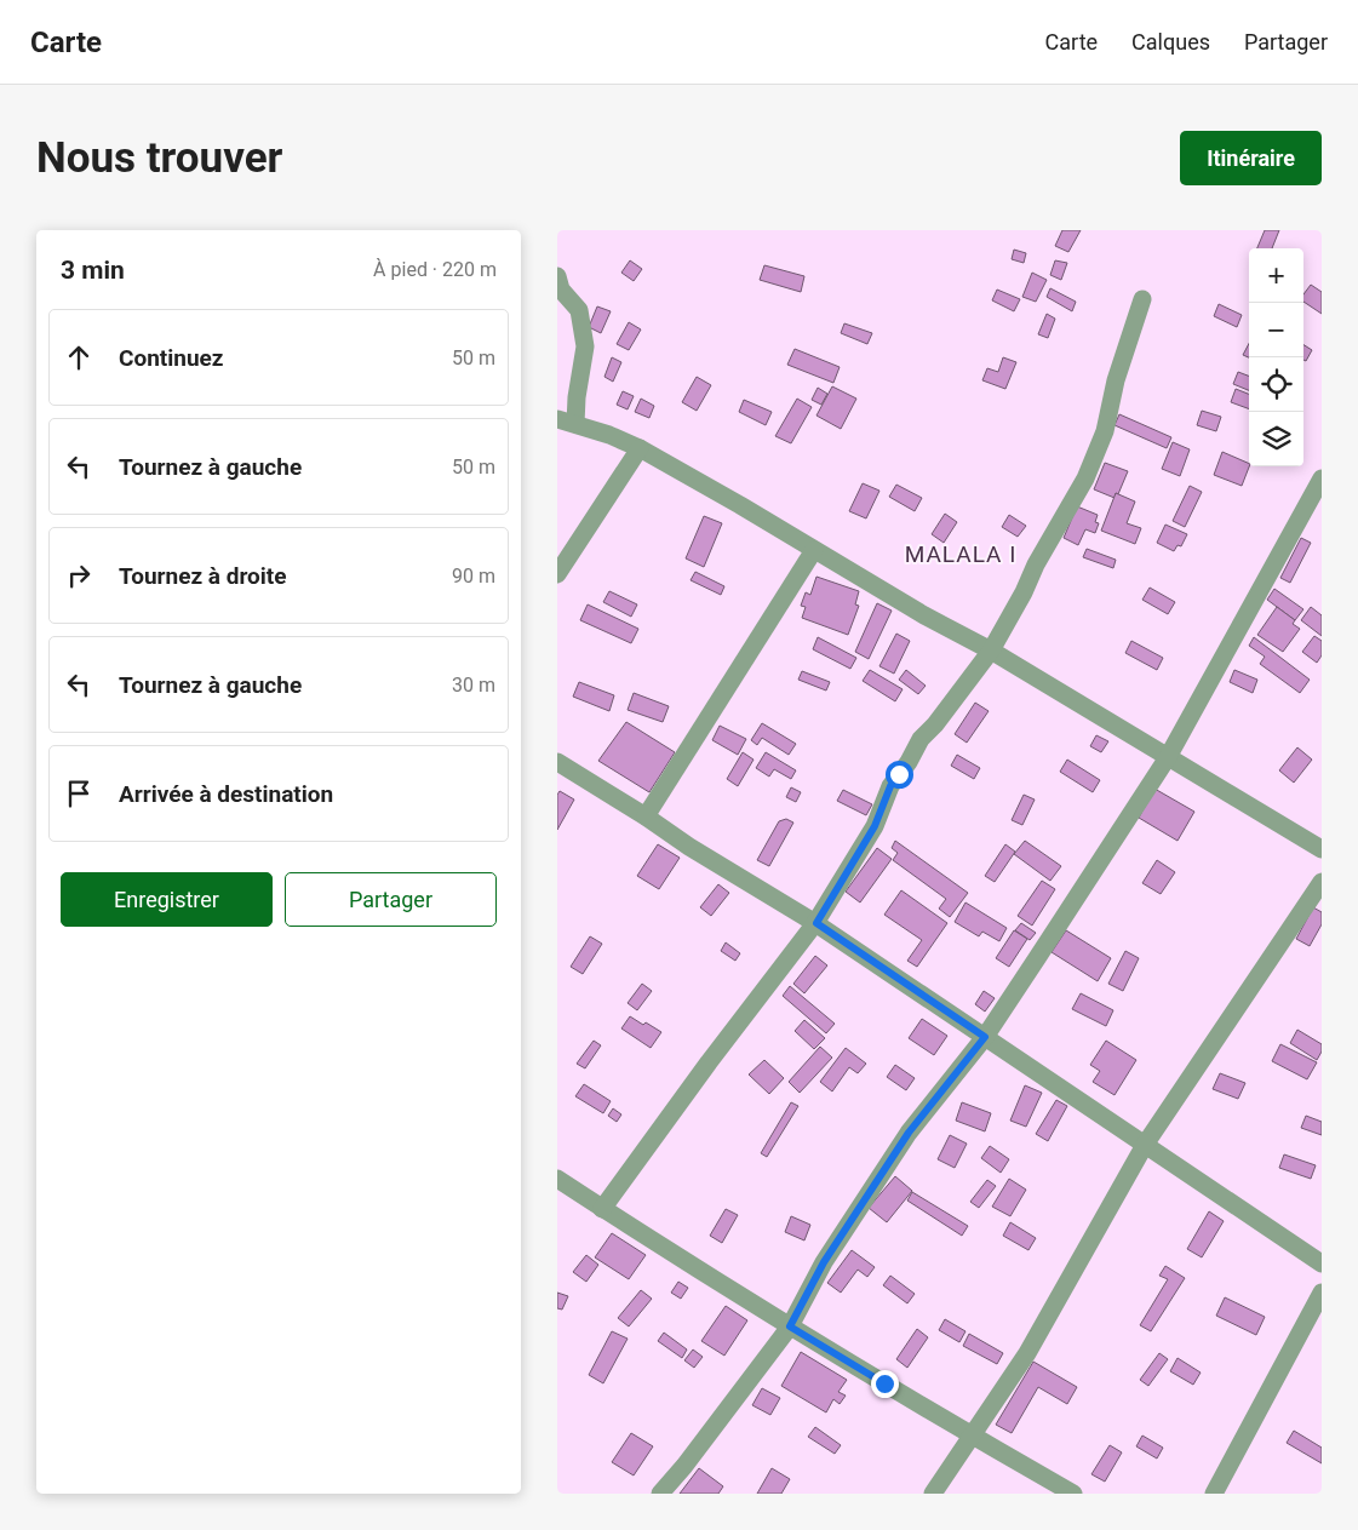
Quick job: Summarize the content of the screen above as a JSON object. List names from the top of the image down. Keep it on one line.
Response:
{"districts":["MALALA I"],"page":{"header":"Carte","nav":["Carte","Calques","Partager"],"buttons":["Itinéraire",["Enregistrer","Partager"]],"title":"Nous trouver","heading":["3 min","À pied · 220 m"],"map_buttons":["+","−"],"list":[["Continuez","50 m"],["Tournez à gauche","50 m"],["Tournez à droite","90 m"],["Tournez à gauche","30 m"],"Arrivée à destination"]}}
